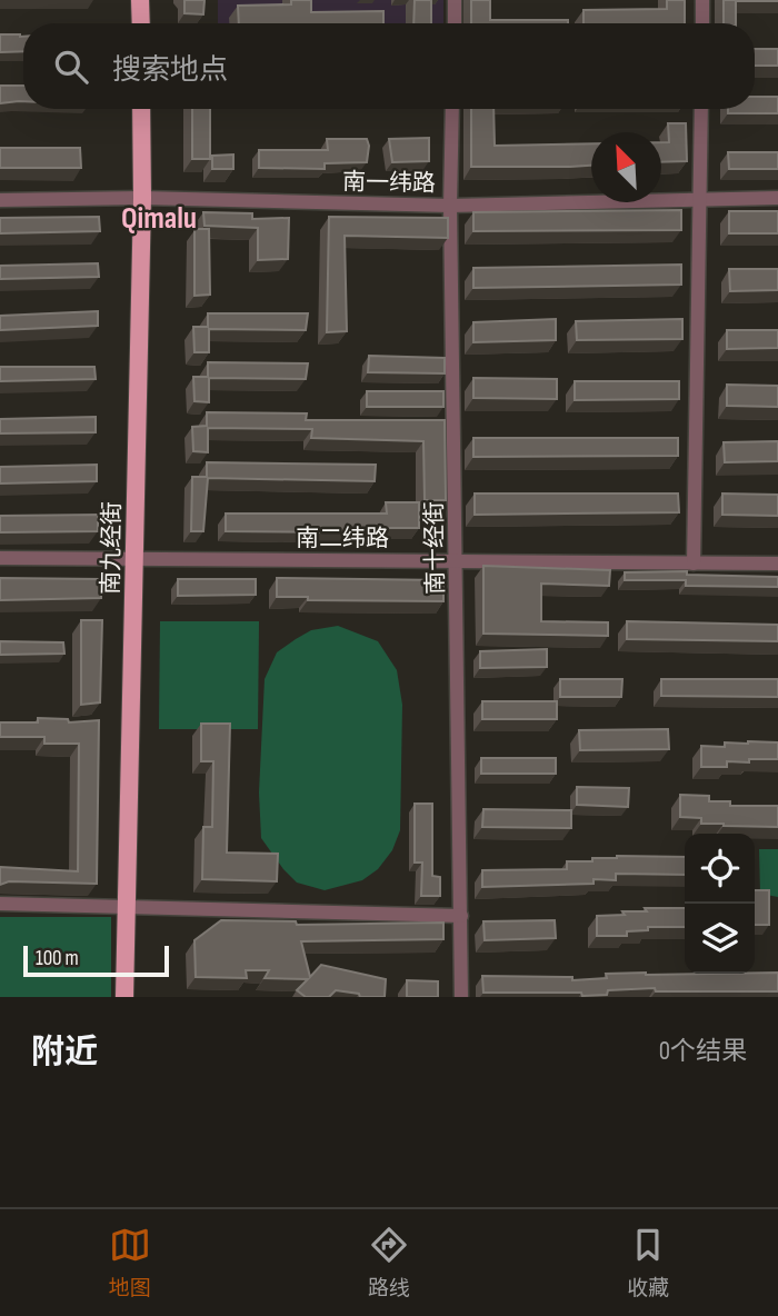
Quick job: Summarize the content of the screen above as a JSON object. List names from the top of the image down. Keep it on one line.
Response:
{"streets":{"main road":["南九经街"],"street":["南一纬路","南二纬路","南十经街"]},"crossings":[["南一纬路","南九经街"],["南一纬路","南十经街"],["南二纬路","南九经街"],["南二纬路","南十经街"]],"districts":["Qimalu"],"scale_bar":"100 m","north":"top left","page":{"search":"搜索地点","scale":"100 m","heading":["附近","0个结果"],"nav":["地图","路线","收藏"]}}
